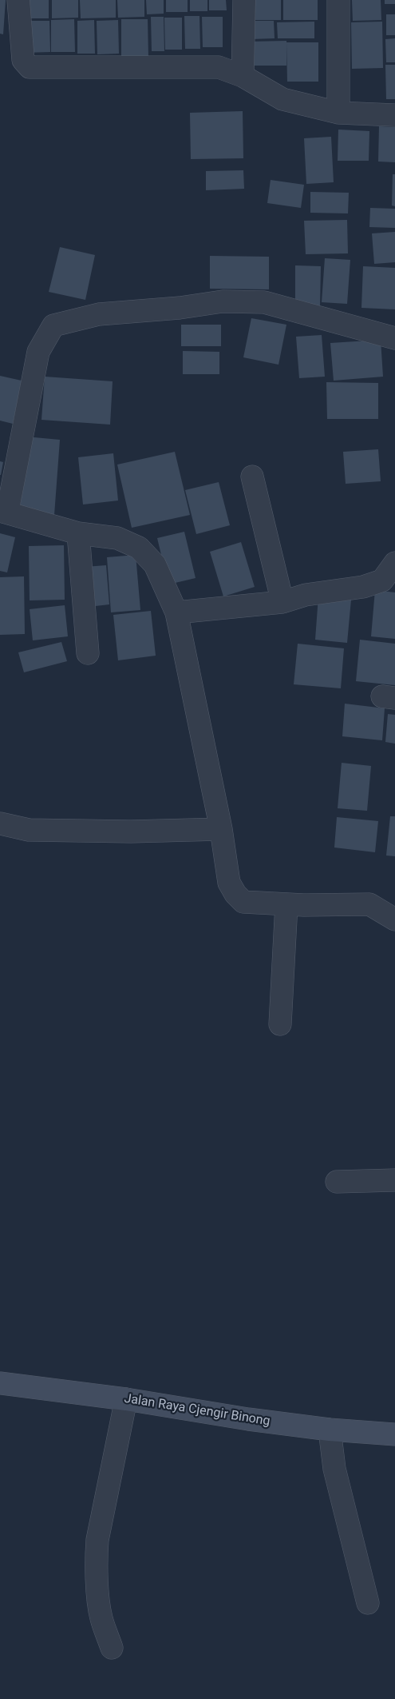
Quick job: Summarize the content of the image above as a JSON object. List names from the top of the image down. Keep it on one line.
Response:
{"streets":{"main road":["Jalan Raya Cjengir Binong"]}}
